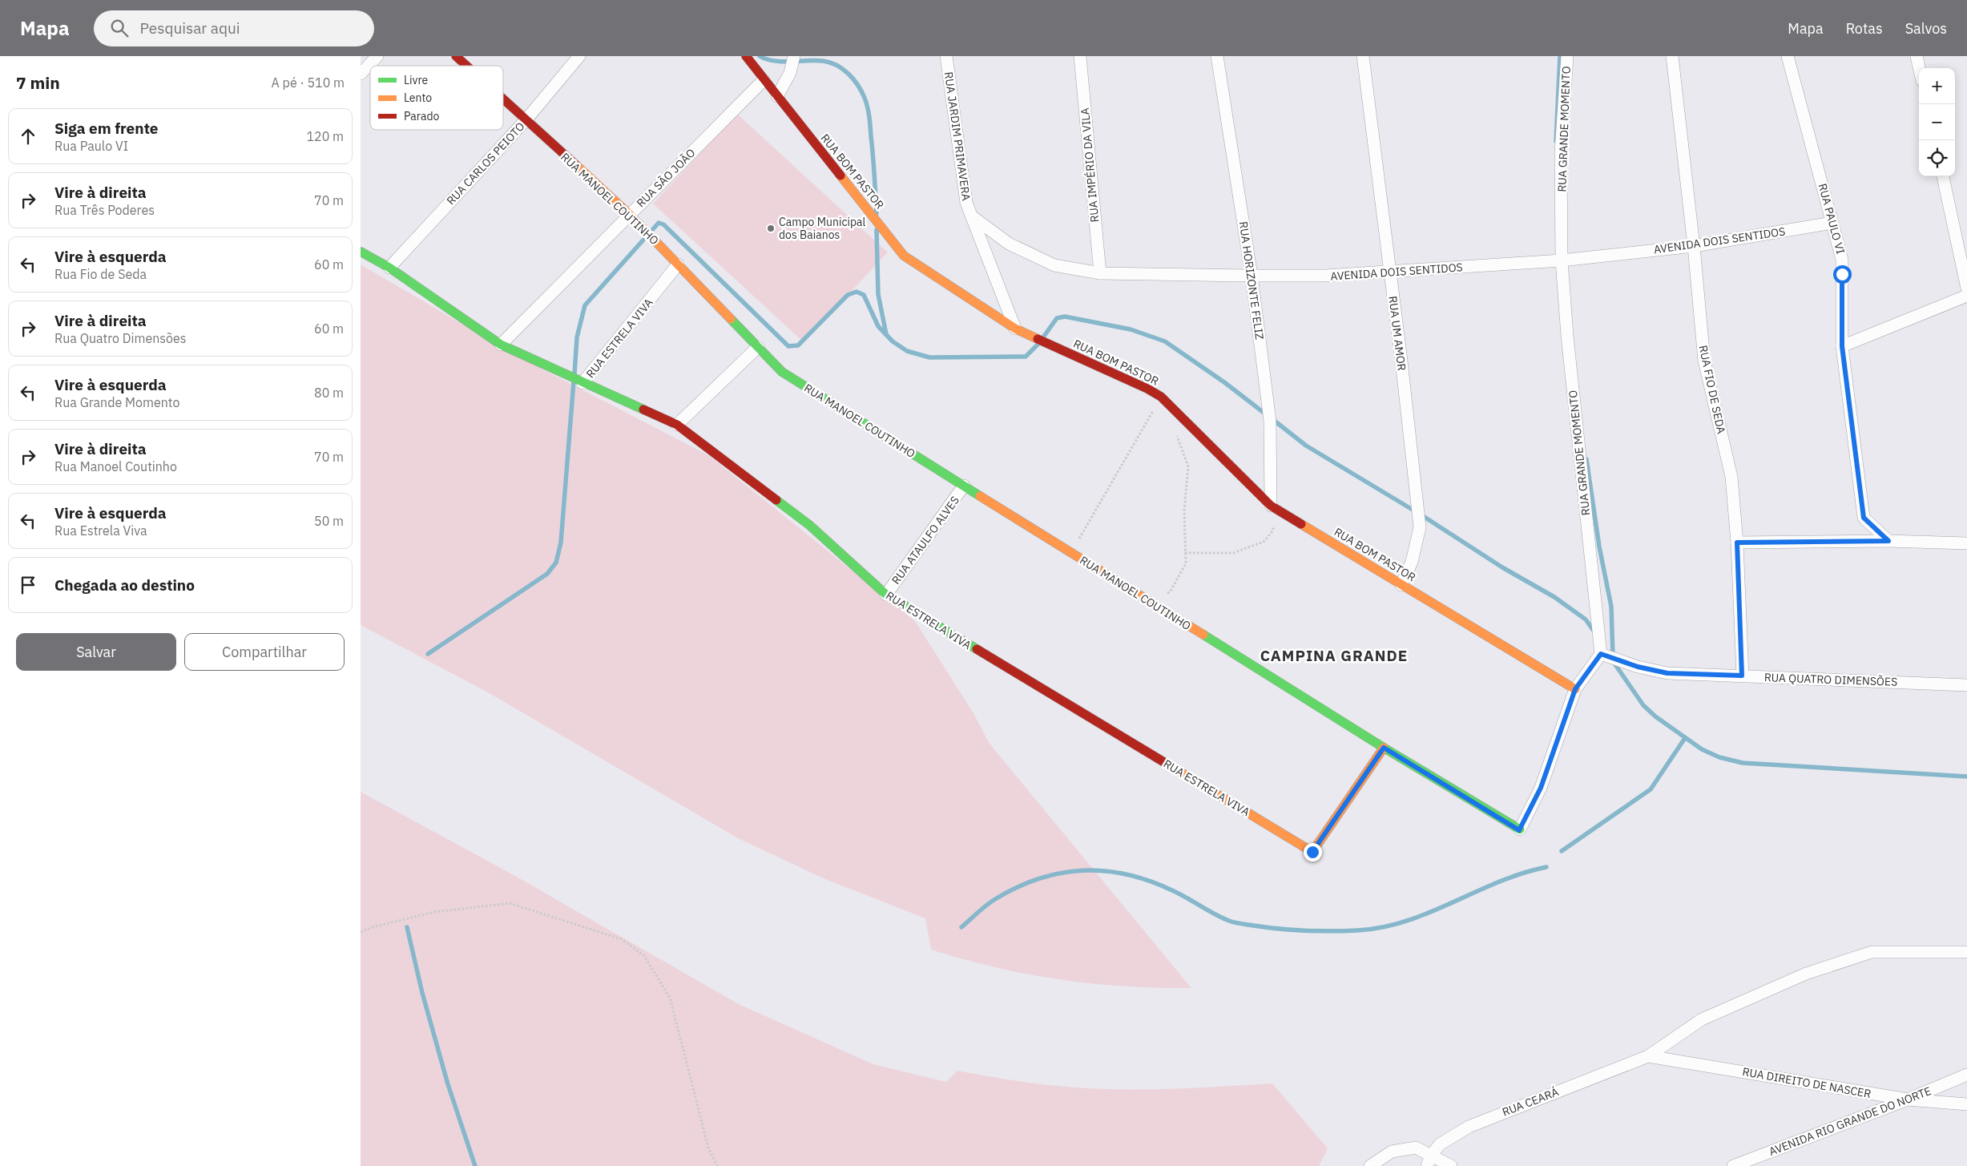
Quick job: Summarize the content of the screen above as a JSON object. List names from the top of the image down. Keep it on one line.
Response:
{"streets":{"street":["RUA GRANDE MOMENTO","RUA JARDIM PRIMAVERA","RUA CARLOS PEIOTO","RUA IMPÉRIO DA VILA","RUA BOM PASTOR","RUA SÃO JOÃO","RUA MANOEL COUTINHO","RUA PAULO VI","AVENIDA DOIS SENTIDOS","RUA HORIZONTE FELIZ","RUA UM AMOR","RUA ESTRELA VIVA","RUA FIO DE SEDA","RUA ATAULFO ALVES","RUA QUATRO DIMENSÕES","RUA DIREITO DE NASCER","RUA CEARÁ","AVENIDA RIO GRANDE DO NORTE"]},"crossings":[["RUA GRANDE MOMENTO","AVENIDA DOIS SENTIDOS"],["RUA GRANDE MOMENTO","RUA QUATRO DIMENSÕES"],["RUA JARDIM PRIMAVERA","RUA BOM PASTOR"],["RUA JARDIM PRIMAVERA","AVENIDA DOIS SENTIDOS"],["RUA CARLOS PEIOTO","RUA MANOEL COUTINHO"],["RUA IMPÉRIO DA VILA","AVENIDA DOIS SENTIDOS"],["RUA BOM PASTOR","RUA SÃO JOÃO"],["RUA BOM PASTOR","RUA HORIZONTE FELIZ"],["RUA BOM PASTOR","RUA UM AMOR"],["RUA SÃO JOÃO","RUA MANOEL COUTINHO"],["RUA MANOEL COUTINHO","RUA ESTRELA VIVA"],["RUA MANOEL COUTINHO","RUA ATAULFO ALVES"],["RUA PAULO VI","AVENIDA DOIS SENTIDOS"],["AVENIDA DOIS SENTIDOS","RUA HORIZONTE FELIZ"],["AVENIDA DOIS SENTIDOS","RUA UM AMOR"],["AVENIDA DOIS SENTIDOS","RUA FIO DE SEDA"],["RUA ESTRELA VIVA","RUA ATAULFO ALVES"],["RUA FIO DE SEDA","RUA QUATRO DIMENSÕES"],["RUA DIREITO DE NASCER","RUA CEARÁ"],["RUA DIREITO DE NASCER","AVENIDA RIO GRANDE DO NORTE"]],"districts":["CAMPINA GRANDE"],"places":["Campo Municipal dos Baianos"],"legend":["Livre","Lento","Parado"],"page":{"header":"Mapa","search":"Pesquisar aqui","nav":["Mapa","Rotas","Salvos"],"heading":["7 min","A pé · 510 m"],"map_buttons":["+","−"],"list":[["Siga em frente","Rua Paulo VI","120 m"],["Vire à direita","Rua Três Poderes","70 m"],["Vire à esquerda","Rua Fio de Seda","60 m"],["Vire à direita","Rua Quatro Dimensões","60 m"],["Vire à esquerda","Rua Grande Momento","80 m"],["Vire à direita","Rua Manoel Coutinho","70 m"],["Vire à esquerda","Rua Estrela Viva","50 m"],"Chegada ao destino"],"buttons":["Salvar","Compartilhar"]}}
